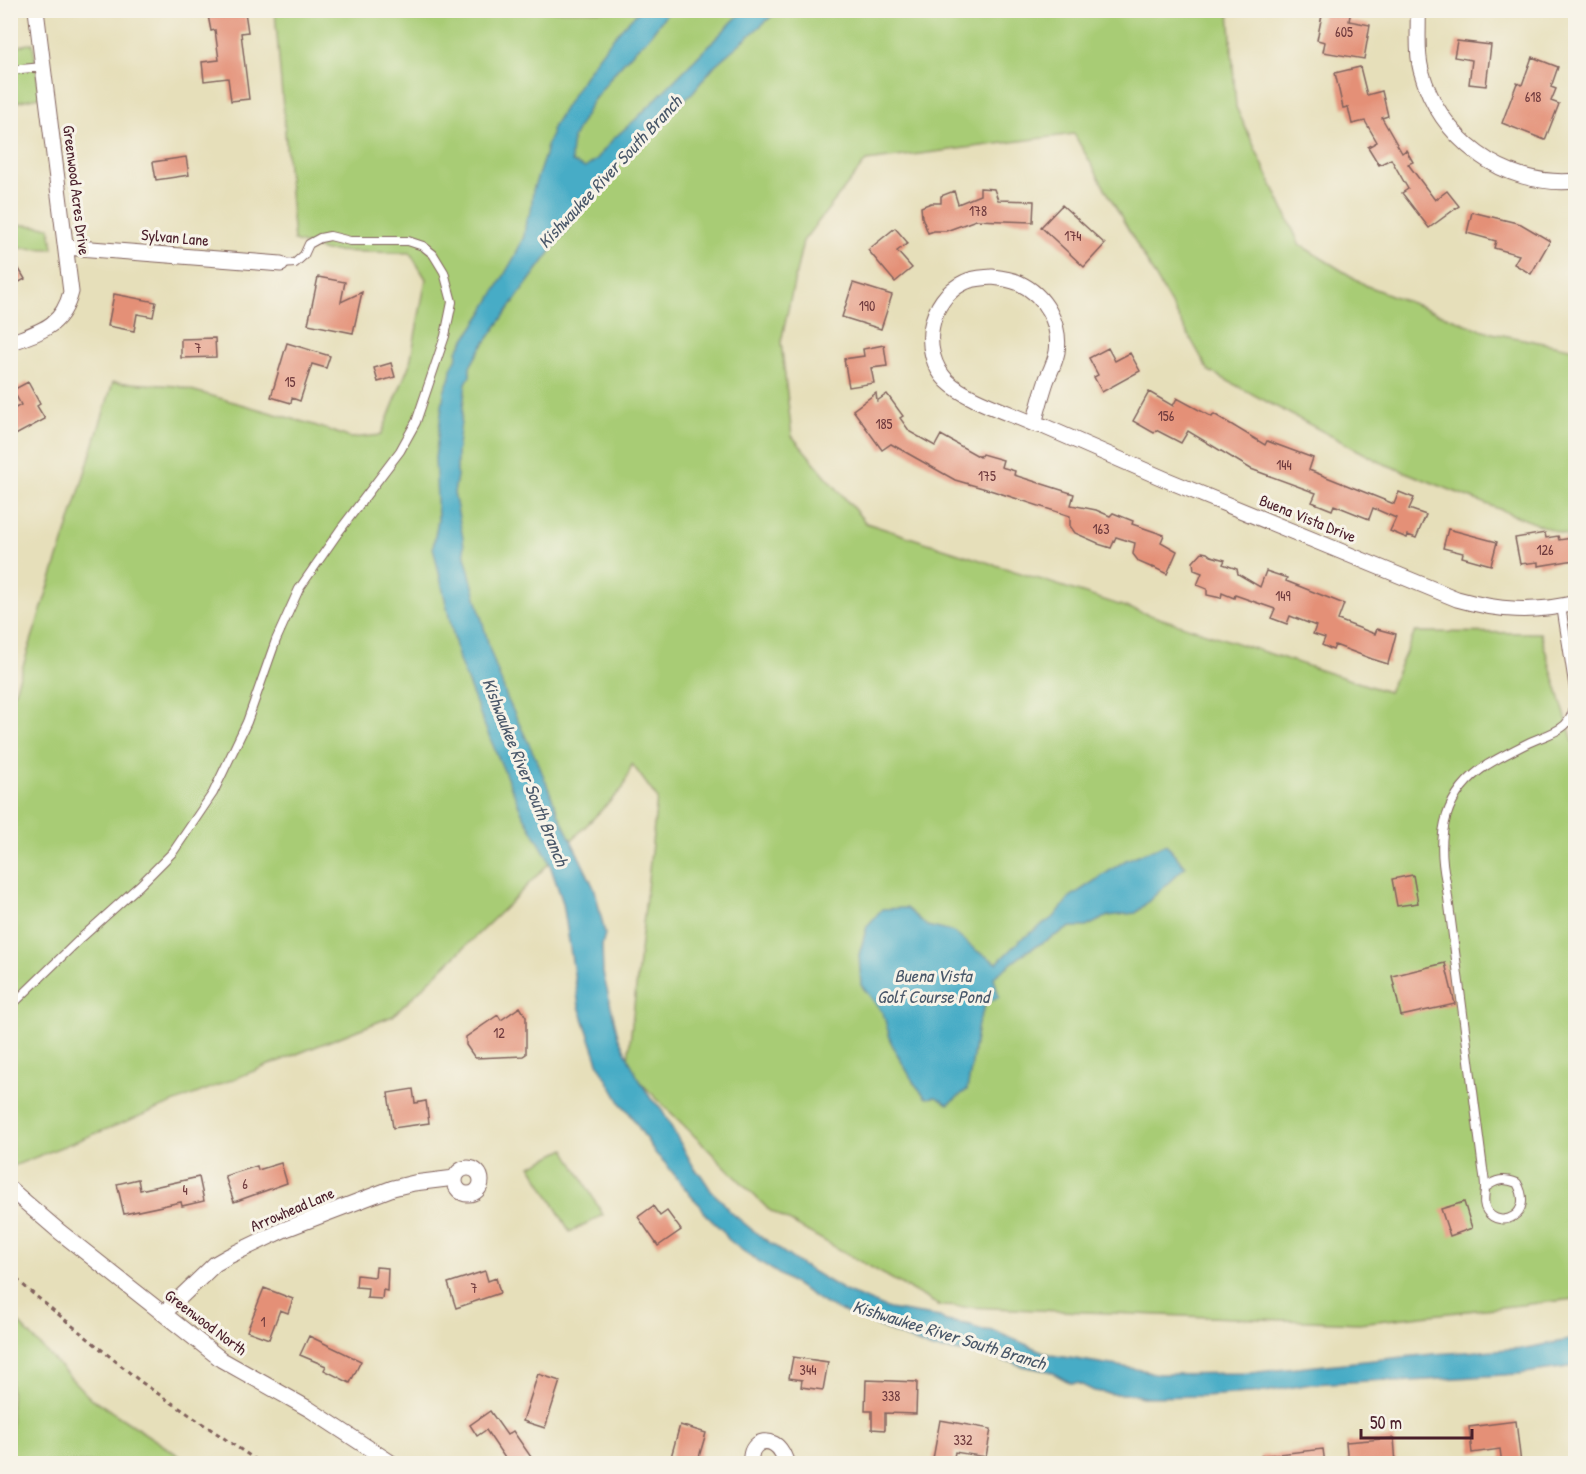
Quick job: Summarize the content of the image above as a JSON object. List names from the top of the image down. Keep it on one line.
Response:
{"streets":{"street":["Greenwood Acres Drive","Sylvan Lane","Buena Vista Drive","Arrowhead Lane","Greenwood North"]},"crossings":[["Greenwood Acres Drive","Sylvan Lane"],["Arrowhead Lane","Greenwood North"]],"water":["Kishwaukee River South Branch","Buena Vista Golf Course Pond"],"house_numbers":["605","618","178","174","190","7","15","156","185","144","175","163","126","149","12","6","4","7","1","344","338","332"],"scale_bar":"50 m"}
